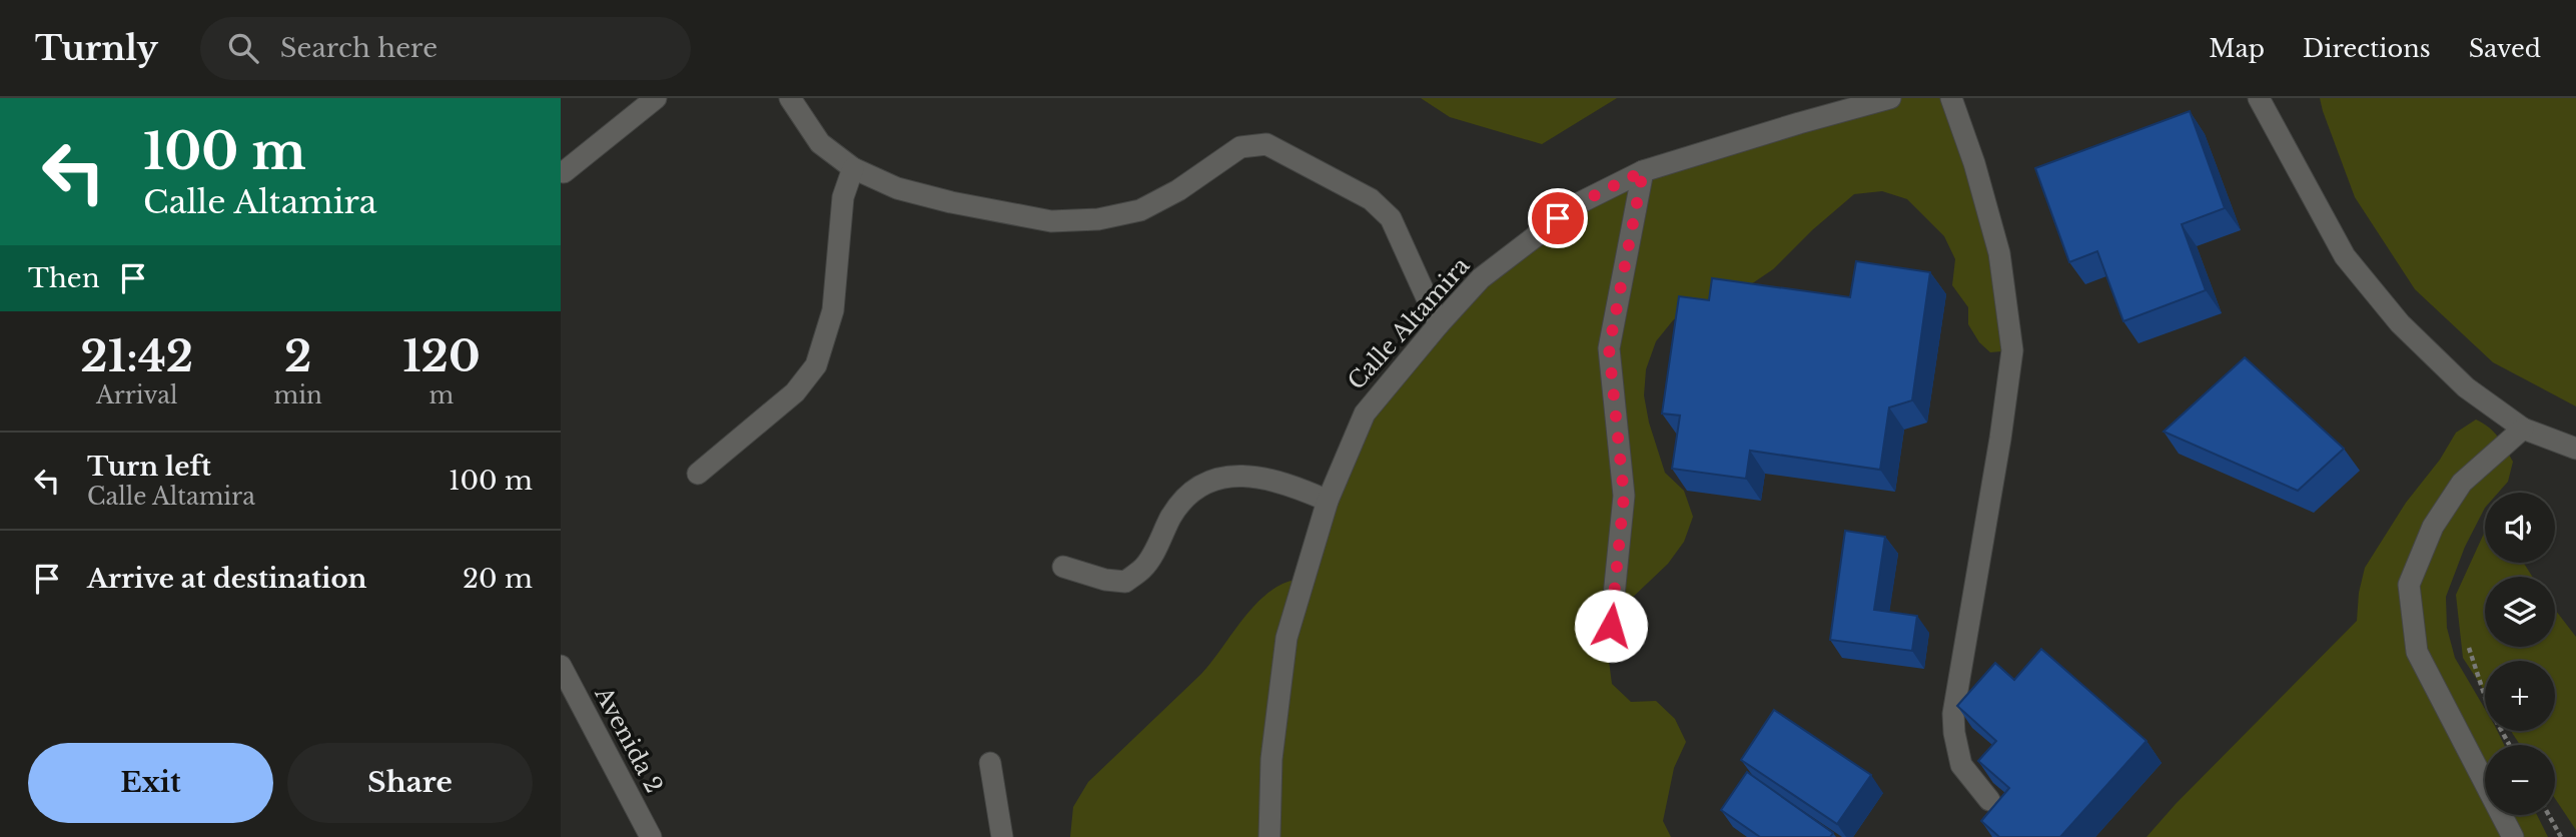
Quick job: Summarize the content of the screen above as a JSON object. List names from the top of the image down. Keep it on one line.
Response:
{"streets":{"street":["Calle Altamira","Avenida 2"]},"page":{"header":"Turnly","search":"Search here","nav":["Map","Directions","Saved"],"turn":["100 m","Calle Altamira"],"then":"Then","eta":["21:42","Arrival","2","min","120","m"],"list":[{"name":"Turn left","note":"Calle Altamira","value":"100 m"},{"name":"Arrive at destination","value":"20 m"}],"map_buttons":["+","−"],"buttons":["Exit","Share"]}}
